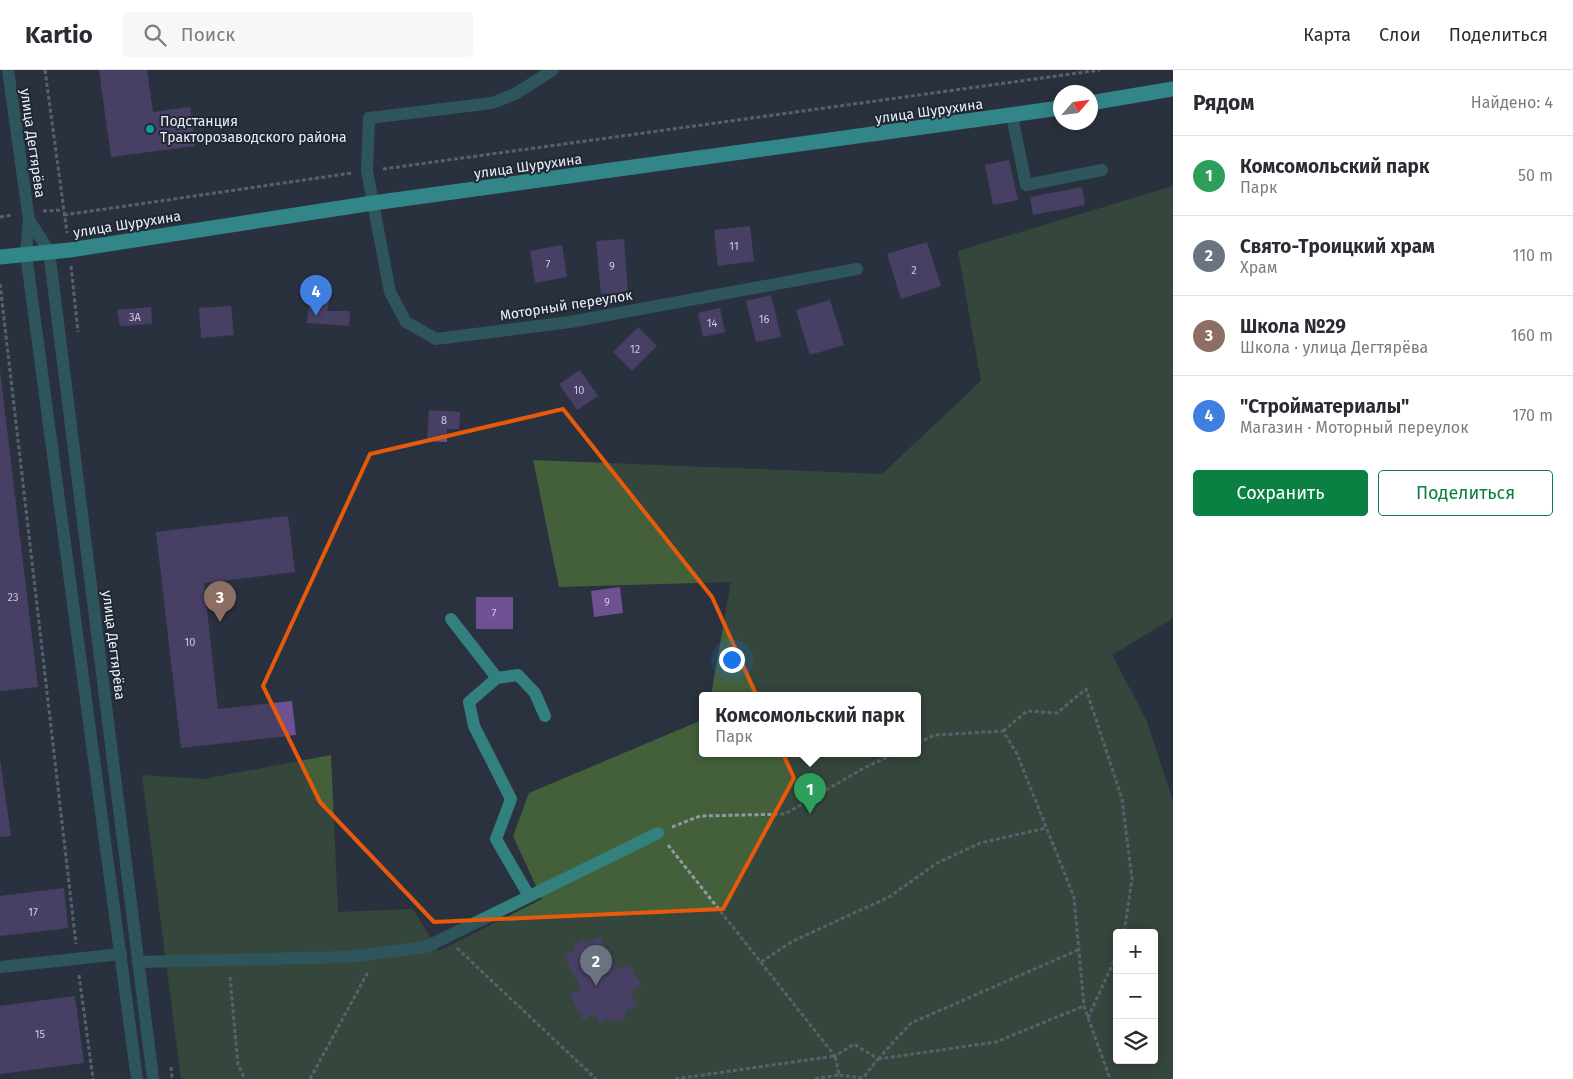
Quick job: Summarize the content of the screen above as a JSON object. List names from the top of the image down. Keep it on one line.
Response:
{"streets":{"highway":["улица Шурухина"],"street":["улица Дегтярёва","Моторный переулок"]},"crossings":[["улица Шурухина","улица Дегтярёва"],["улица Шурухина","Моторный переулок"]],"places":["Подстанция Тракторозаводского района"],"house_numbers":["11","7","9","2","3А","16","14","12","10","8","23","9","7","10","17","15"],"north":"top right","page":{"header":"Kartio","search":"Поиск","nav":["Карта","Слои","Поделиться"],"heading":["Рядом","Найдено: 4"],"list":[{"mark":"1","name":"Комсомольский парк","note":"Парк","value":"50 m"},{"mark":"2","name":"Свято-Троицкий храм","note":"Храм","value":"110 m"},{"mark":"3","name":"Школа №29","note":"Школа · улица Дегтярёва","value":"160 m"},{"mark":"4","name":"\"Стройматериалы\"","note":"Магазин · Моторный переулок","value":"170 m"}],"pins":["4","3","1","2"],"buttons":["Сохранить","Поделиться"],"popup":["Комсомольский парк","Парк"],"map_buttons":["+","−"]}}
